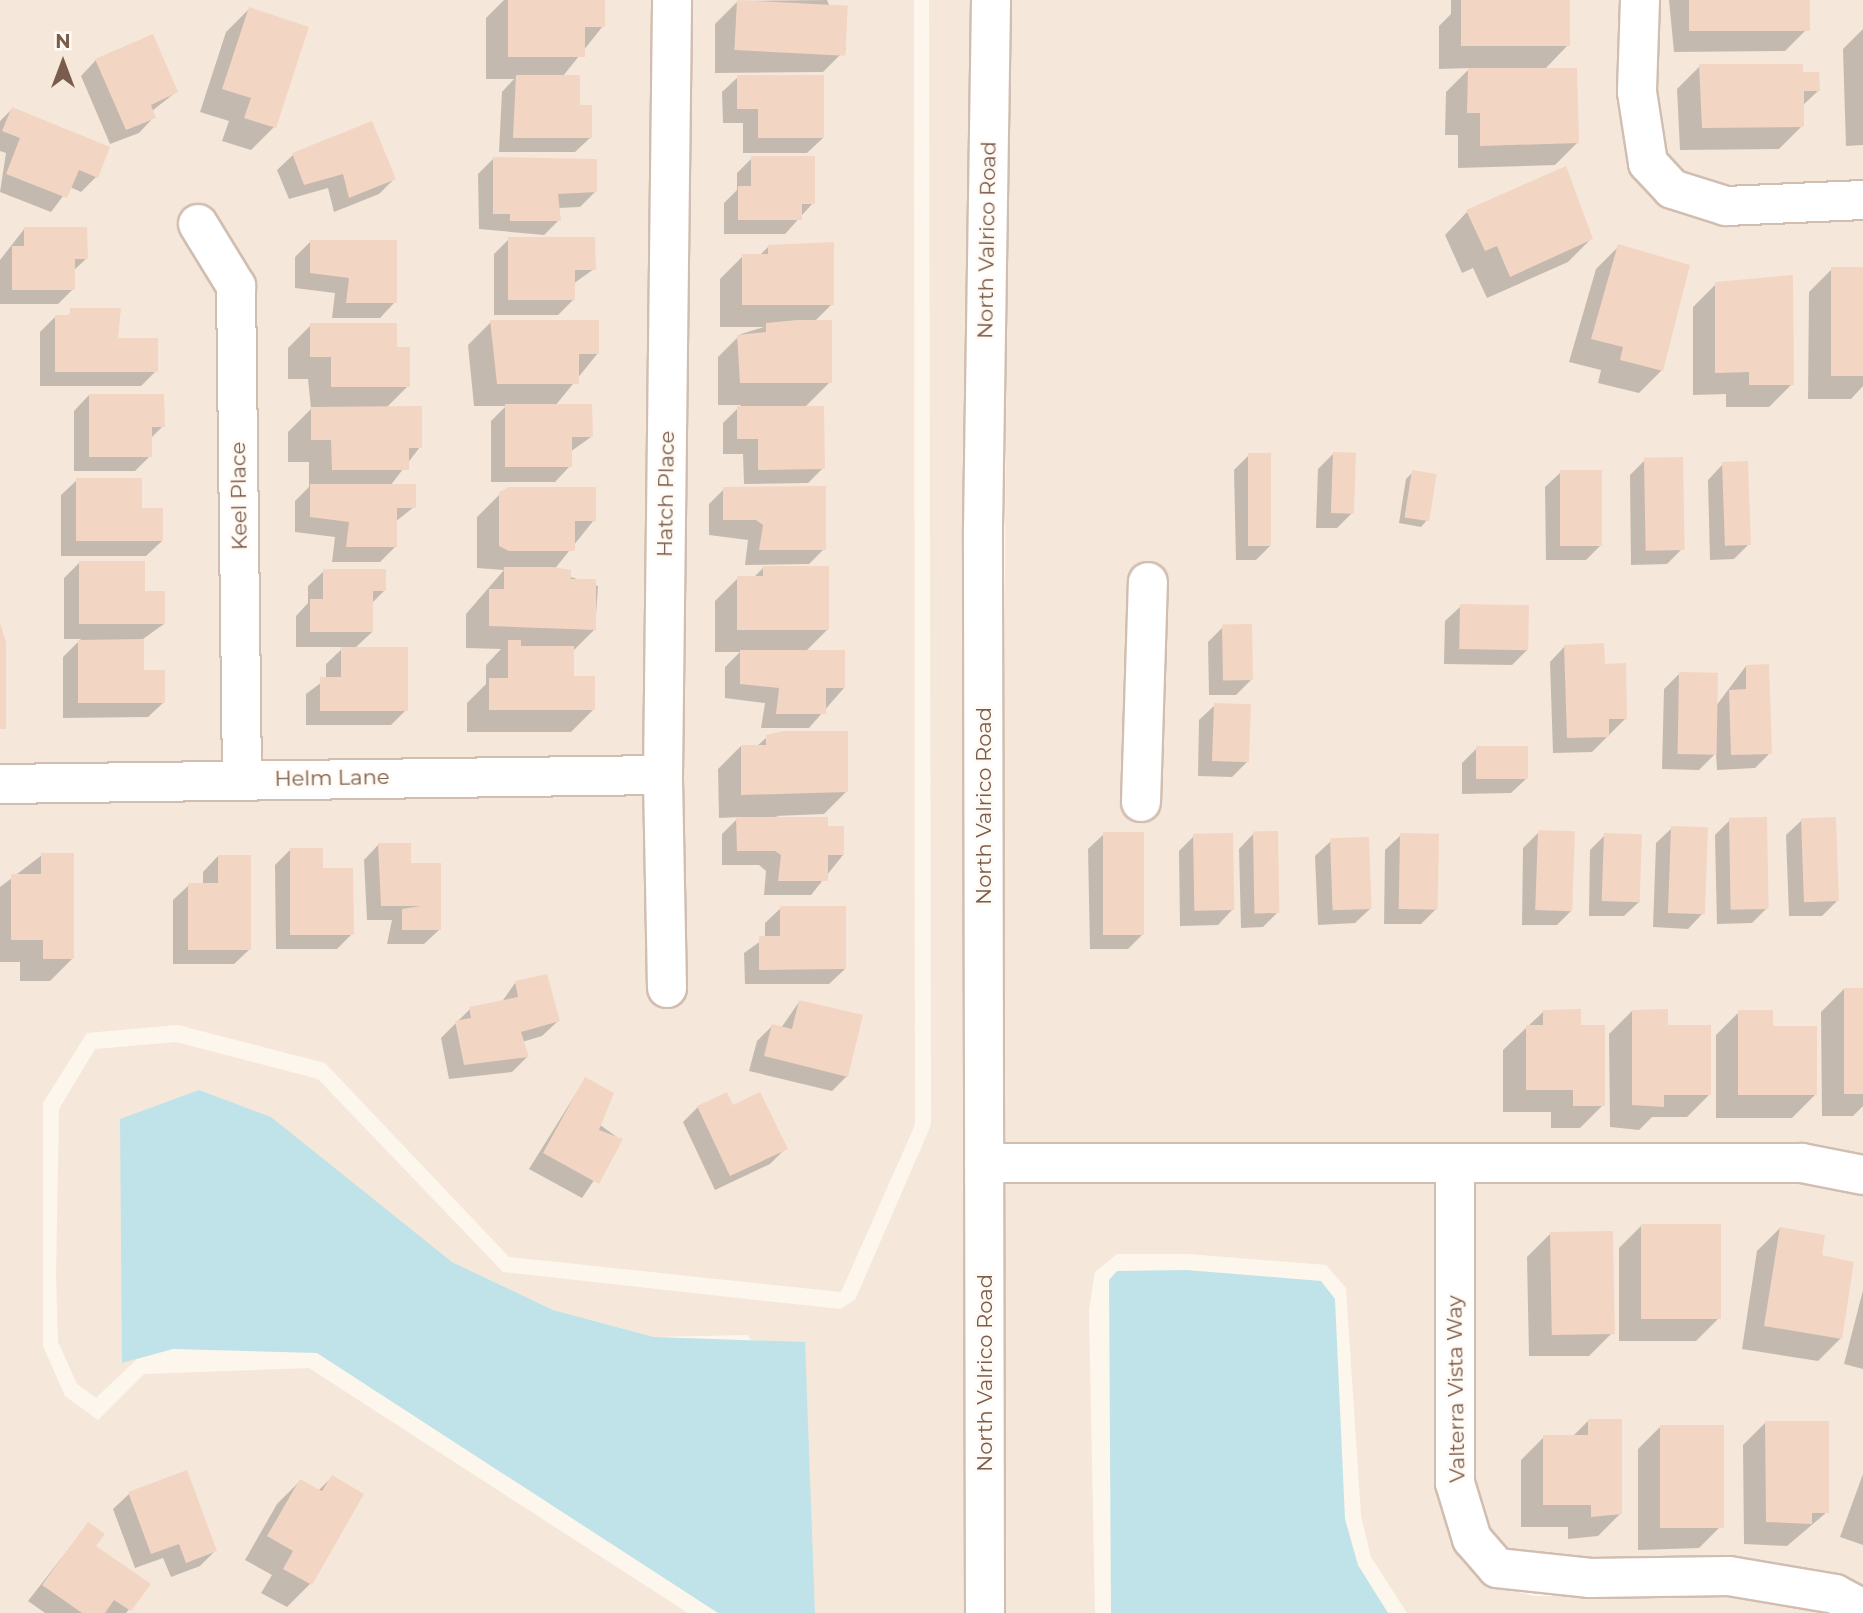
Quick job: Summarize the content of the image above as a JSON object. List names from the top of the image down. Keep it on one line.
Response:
{"streets":{"street":["North Valrico Road","Hatch Place","Keel Place","Helm Lane","Valterra Vista Way"]},"crossings":[["Hatch Place","Helm Lane"],["Keel Place","Helm Lane"]],"north":"top"}
